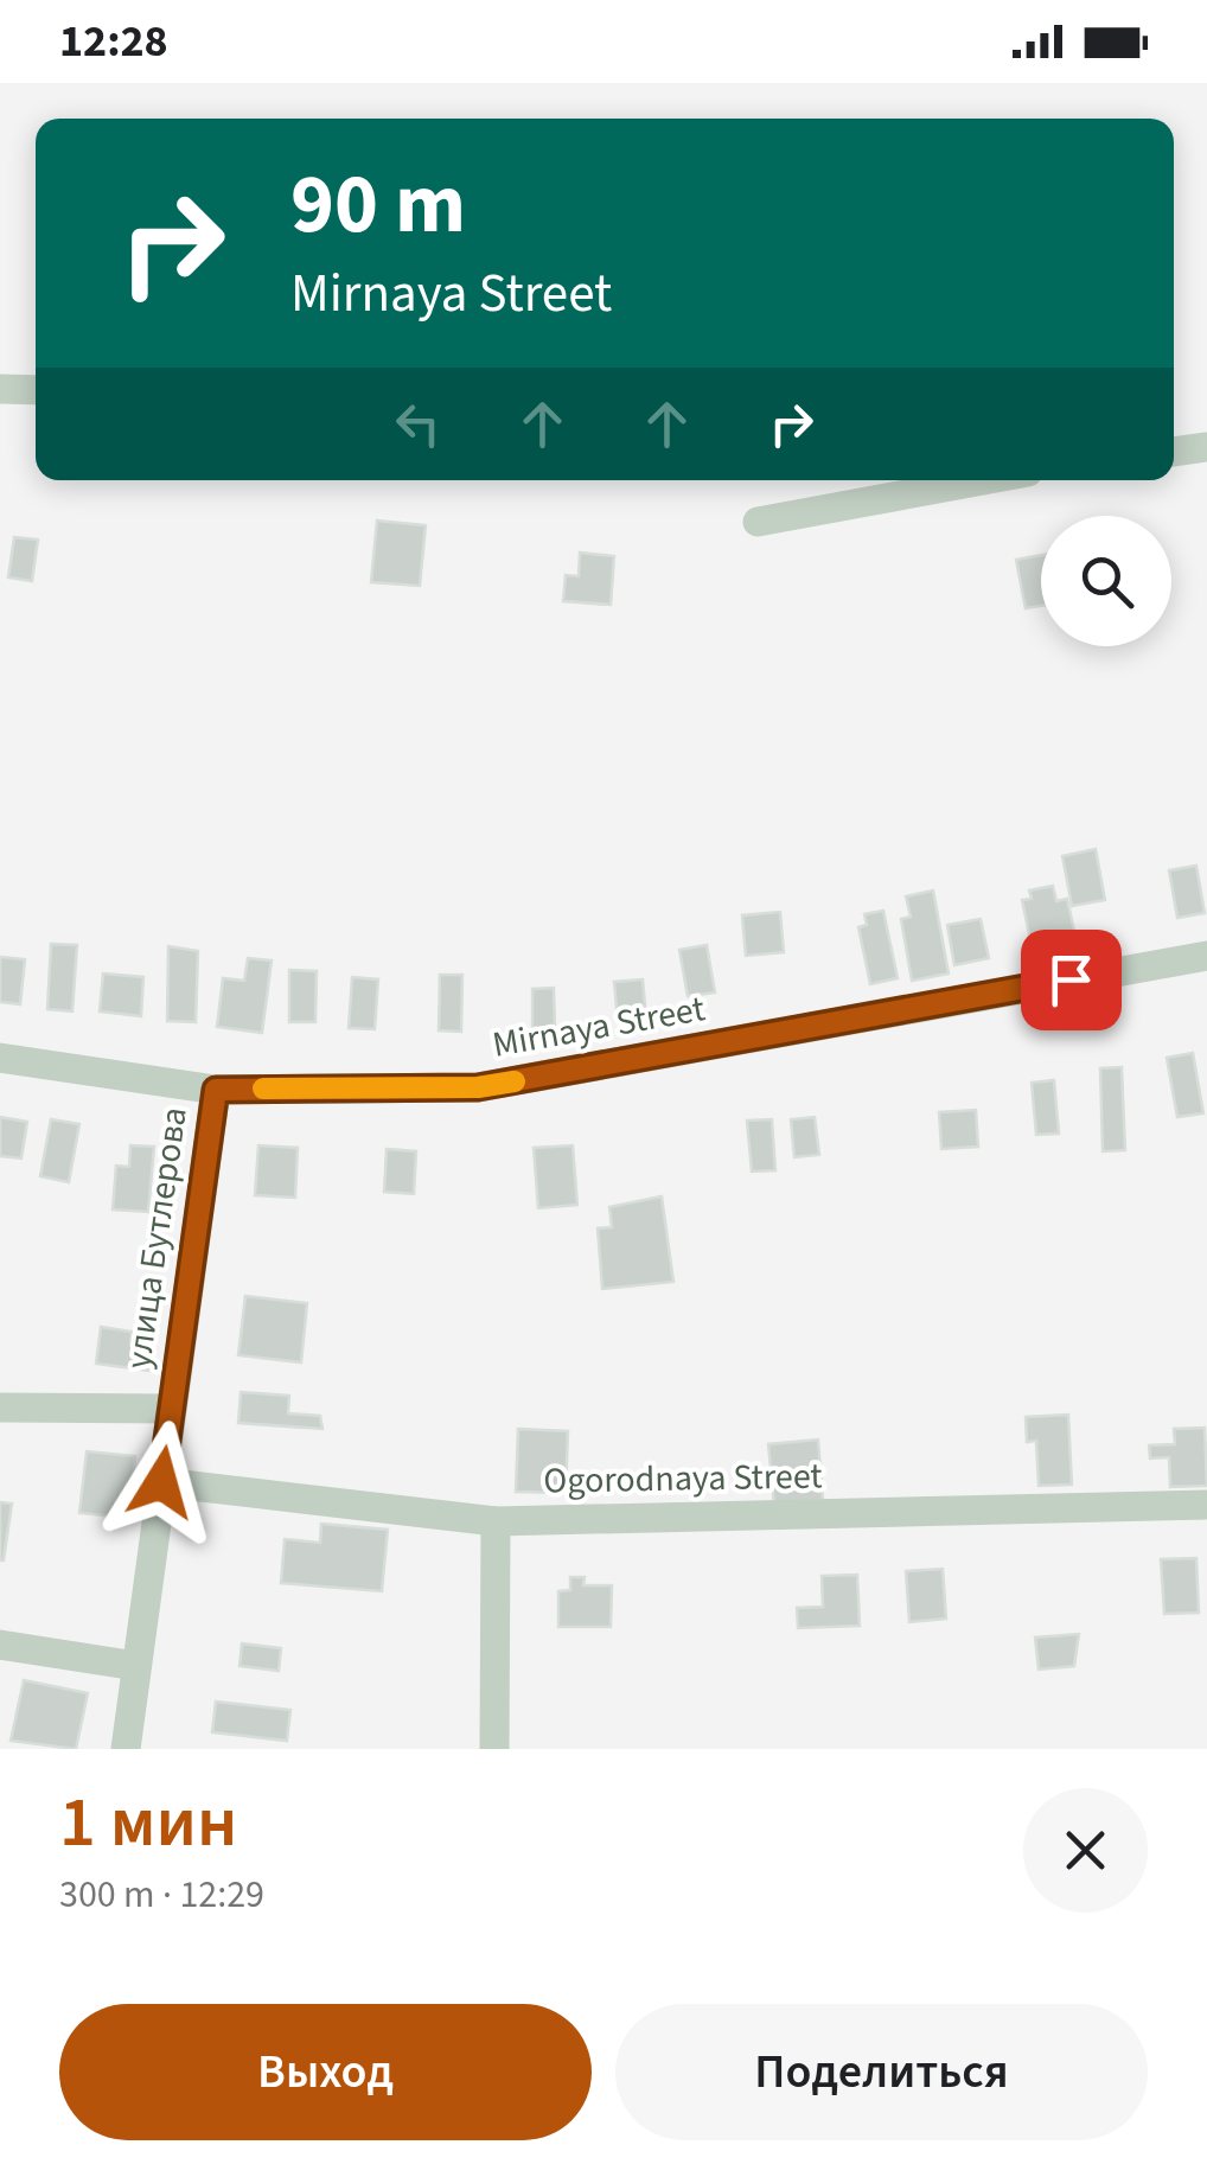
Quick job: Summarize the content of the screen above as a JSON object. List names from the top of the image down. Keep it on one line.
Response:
{"streets":{"street":["Mirnaya Street","улица Бутлерова","Ogorodnaya Street"]},"crossings":[["Mirnaya Street","улица Бутлерова"],["улица Бутлерова","Ogorodnaya Street"]],"page":{"status":"12:28","turn":["90 m","Mirnaya Street"],"heading":["1 мин","300 m · 12:29"],"buttons":["Выход","Поделиться"]}}
